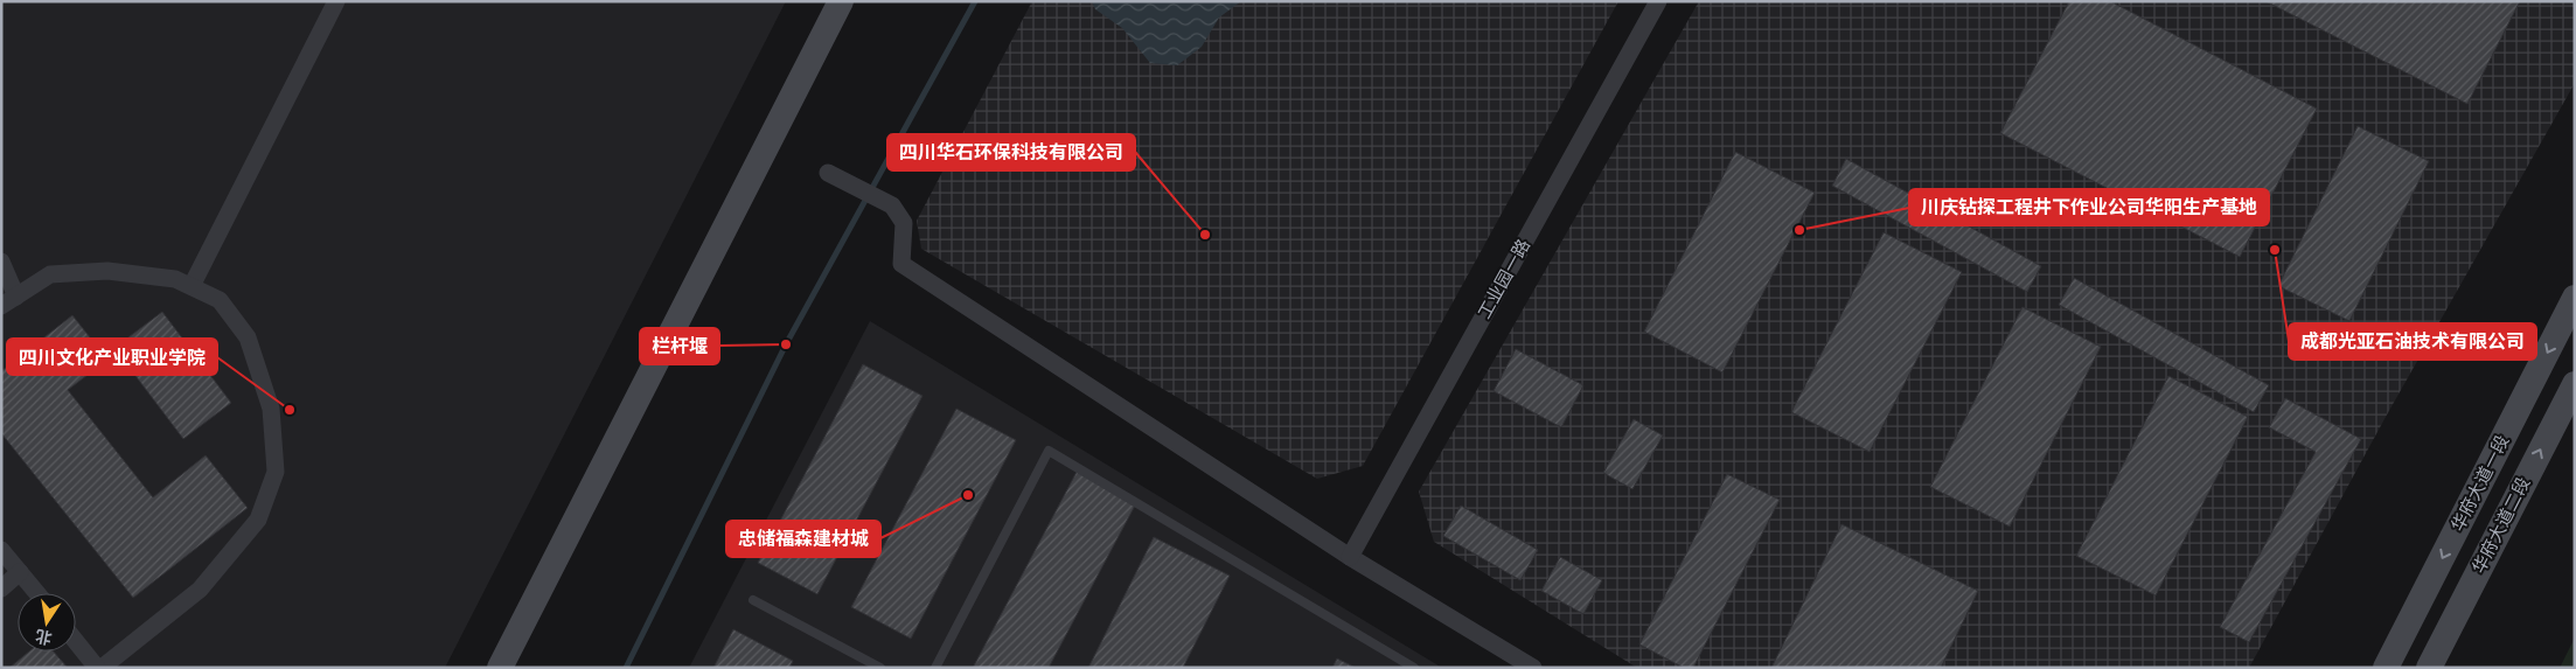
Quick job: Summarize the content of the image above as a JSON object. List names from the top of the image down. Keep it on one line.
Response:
{"streets":{"street":["工业园一路","华府大道一段","华府大道二段"]},"one_way":["华府大道一段","华府大道二段"],"places":["川庆钻探工程井下作业公司华阳生产基地","四川华石环保科技有限公司","成都光亚石油技术有限公司","栏杆堰","四川文化产业职业学院","忠储福森建材城"],"north":"bottom"}
